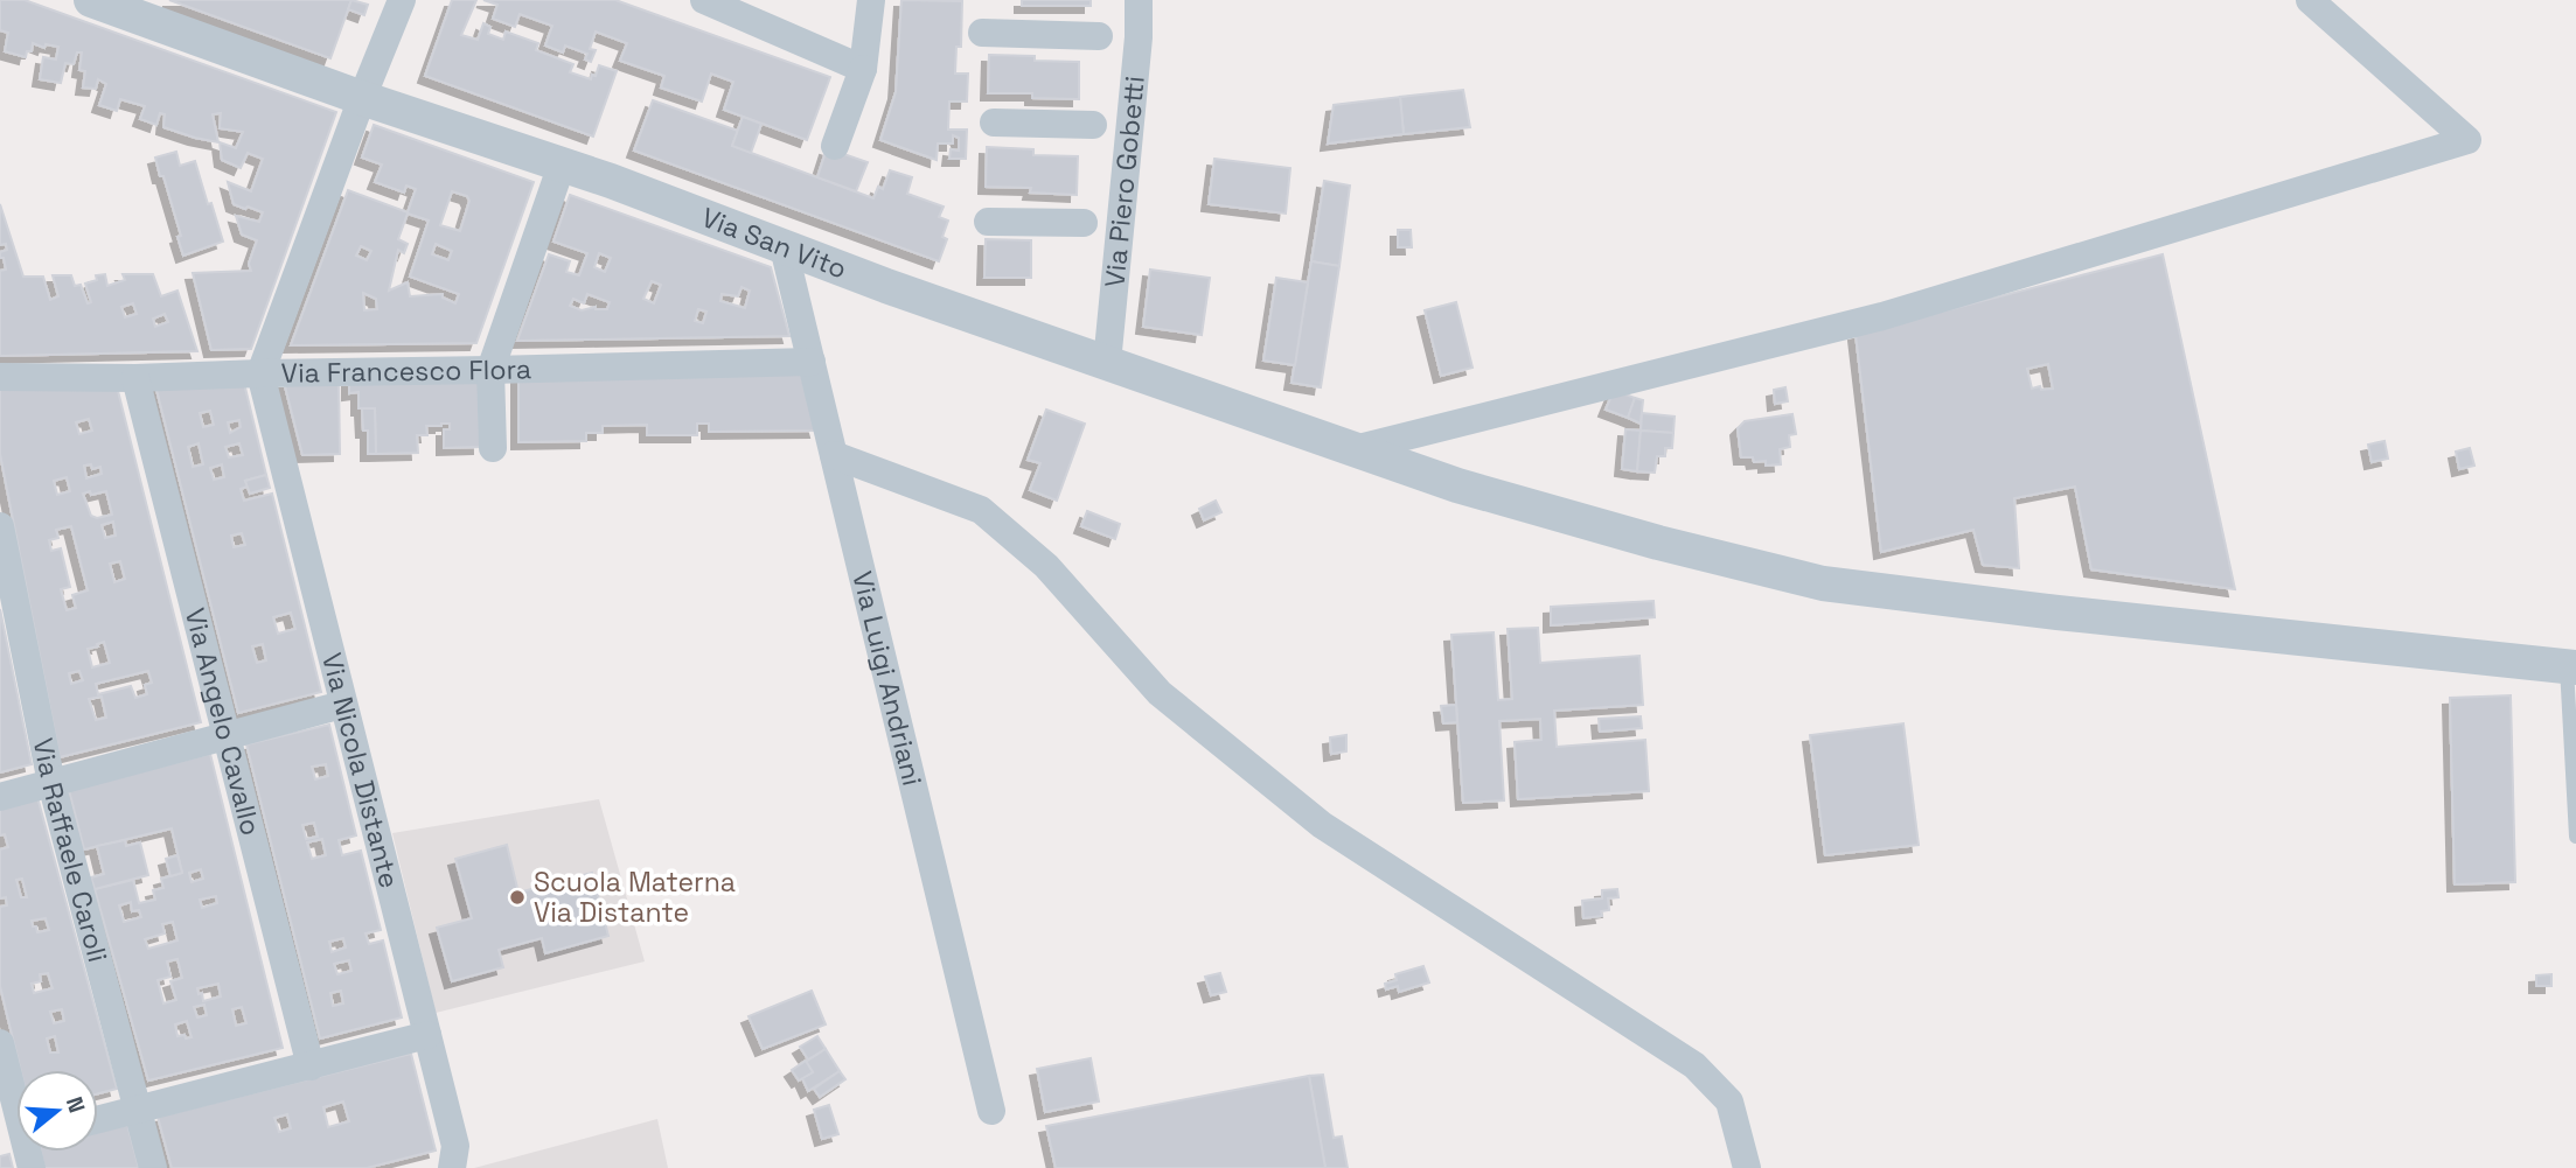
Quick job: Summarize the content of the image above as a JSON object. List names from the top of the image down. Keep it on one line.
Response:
{"streets":{"street":["Via Piero Gobetti","Via San Vito","Via Francesco Flora","Via Luigi Andriani","Via Angelo Cavallo","Via Nicola Distante","Via Raffaele Caroli"]},"crossings":[["Via Piero Gobetti","Via San Vito"],["Via San Vito","Via Luigi Andriani"],["Via Francesco Flora","Via Luigi Andriani"],["Via Francesco Flora","Via Angelo Cavallo"],["Via Francesco Flora","Via Nicola Distante"]],"places":["Scuola Materna Via Distante"],"north":"right"}
